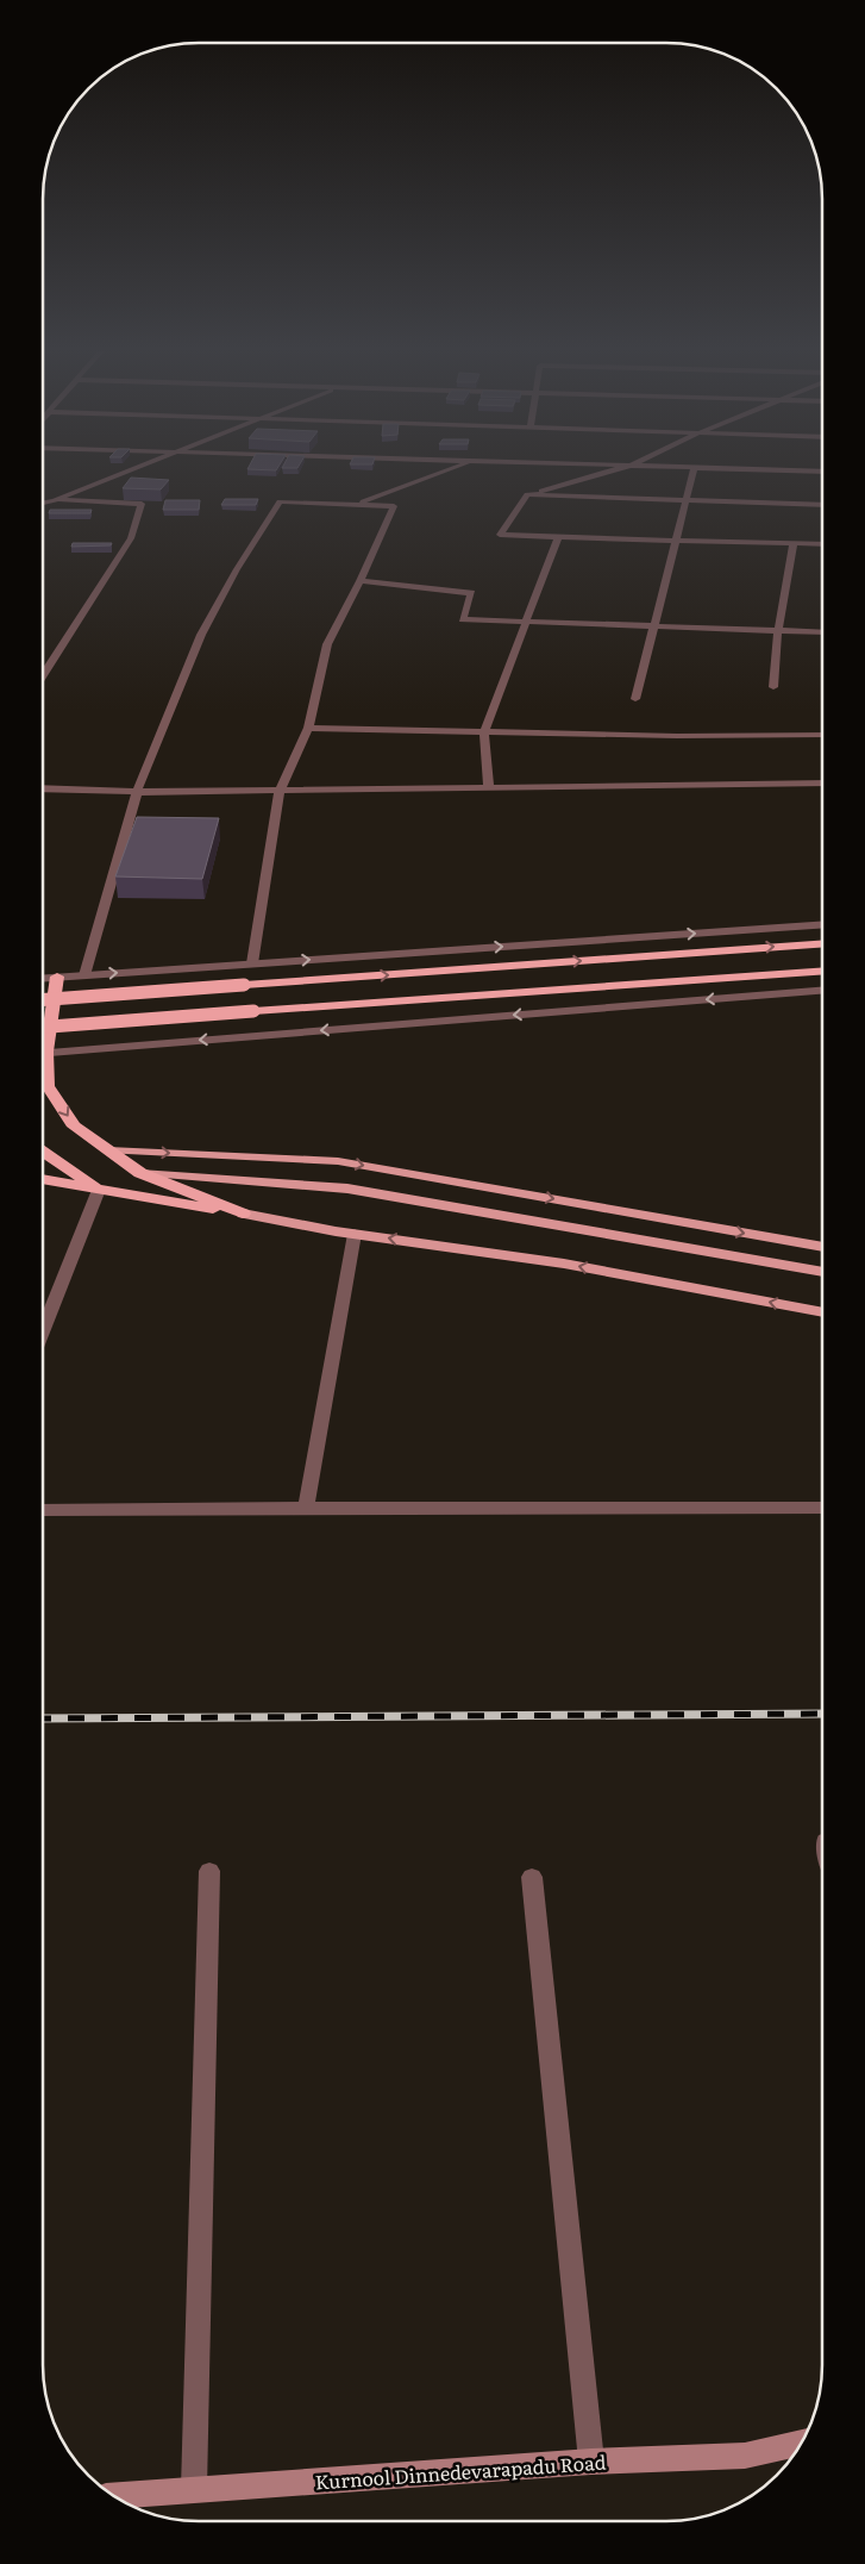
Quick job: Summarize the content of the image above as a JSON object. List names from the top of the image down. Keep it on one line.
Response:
{"streets":{"main road":["Kurnool Dinnedevarapadu Road"]}}
